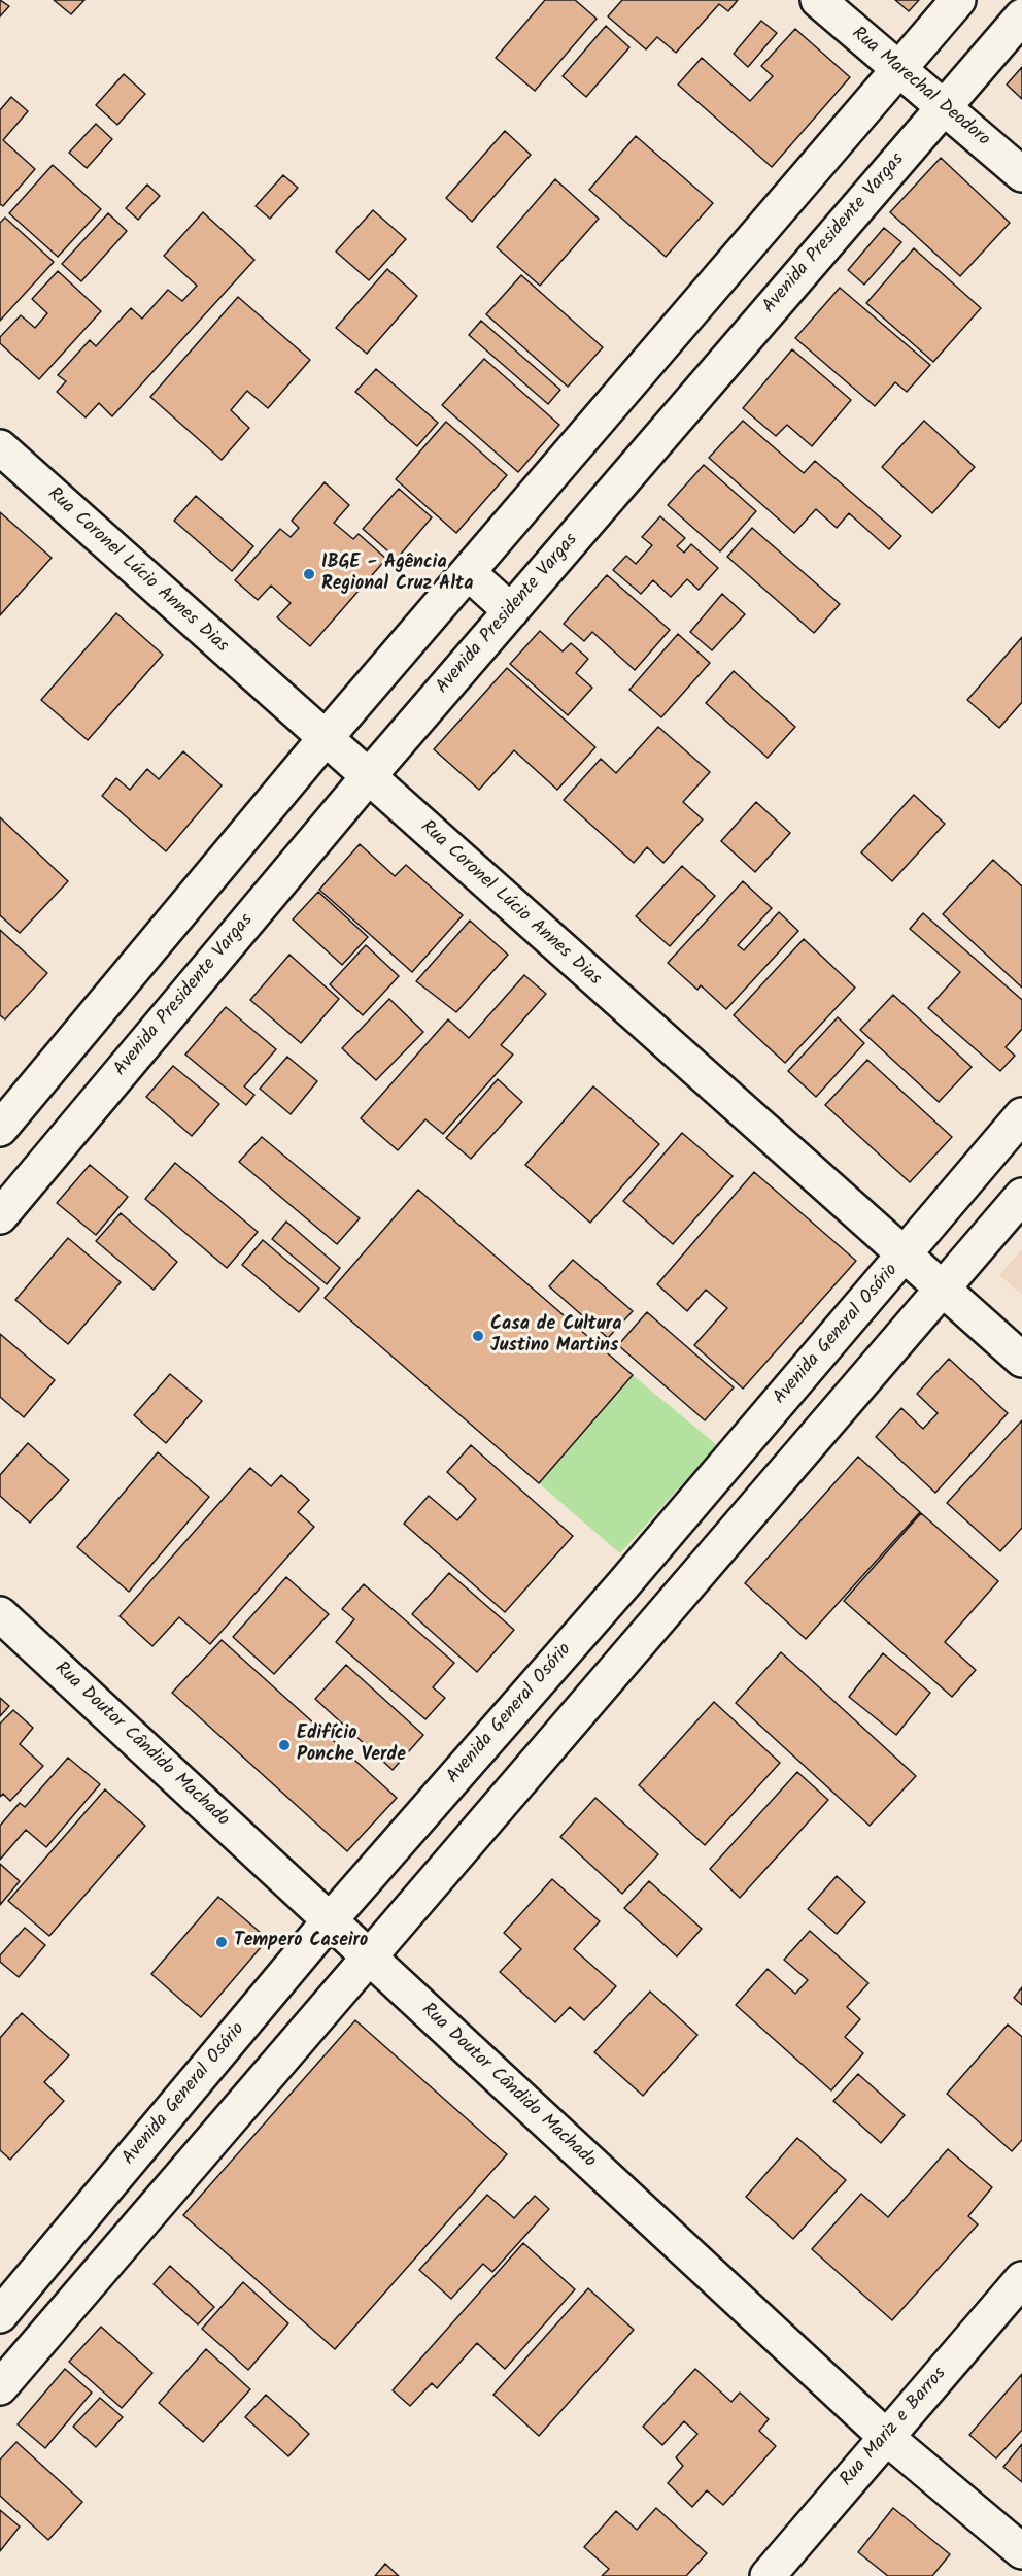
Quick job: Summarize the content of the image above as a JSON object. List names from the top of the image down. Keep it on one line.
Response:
{"streets":{"street":["Rua Marechal Deodoro","Avenida Presidente Vargas","Rua Coronel Lúcio Annes Dias","Avenida General Osório","Rua Doutor Cândido Machado","Rua Mariz e Barros"]},"crossings":[["Rua Marechal Deodoro","Avenida Presidente Vargas"],["Avenida Presidente Vargas","Rua Coronel Lúcio Annes Dias"],["Rua Coronel Lúcio Annes Dias","Avenida General Osório"],["Avenida General Osório","Rua Doutor Cândido Machado"],["Rua Doutor Cândido Machado","Rua Mariz e Barros"]],"places":["IBGE - Agência Regional Cruz Alta","Casa de Cultura Justino Martins","Edifício Ponche Verde","Tempero Caseiro"]}
